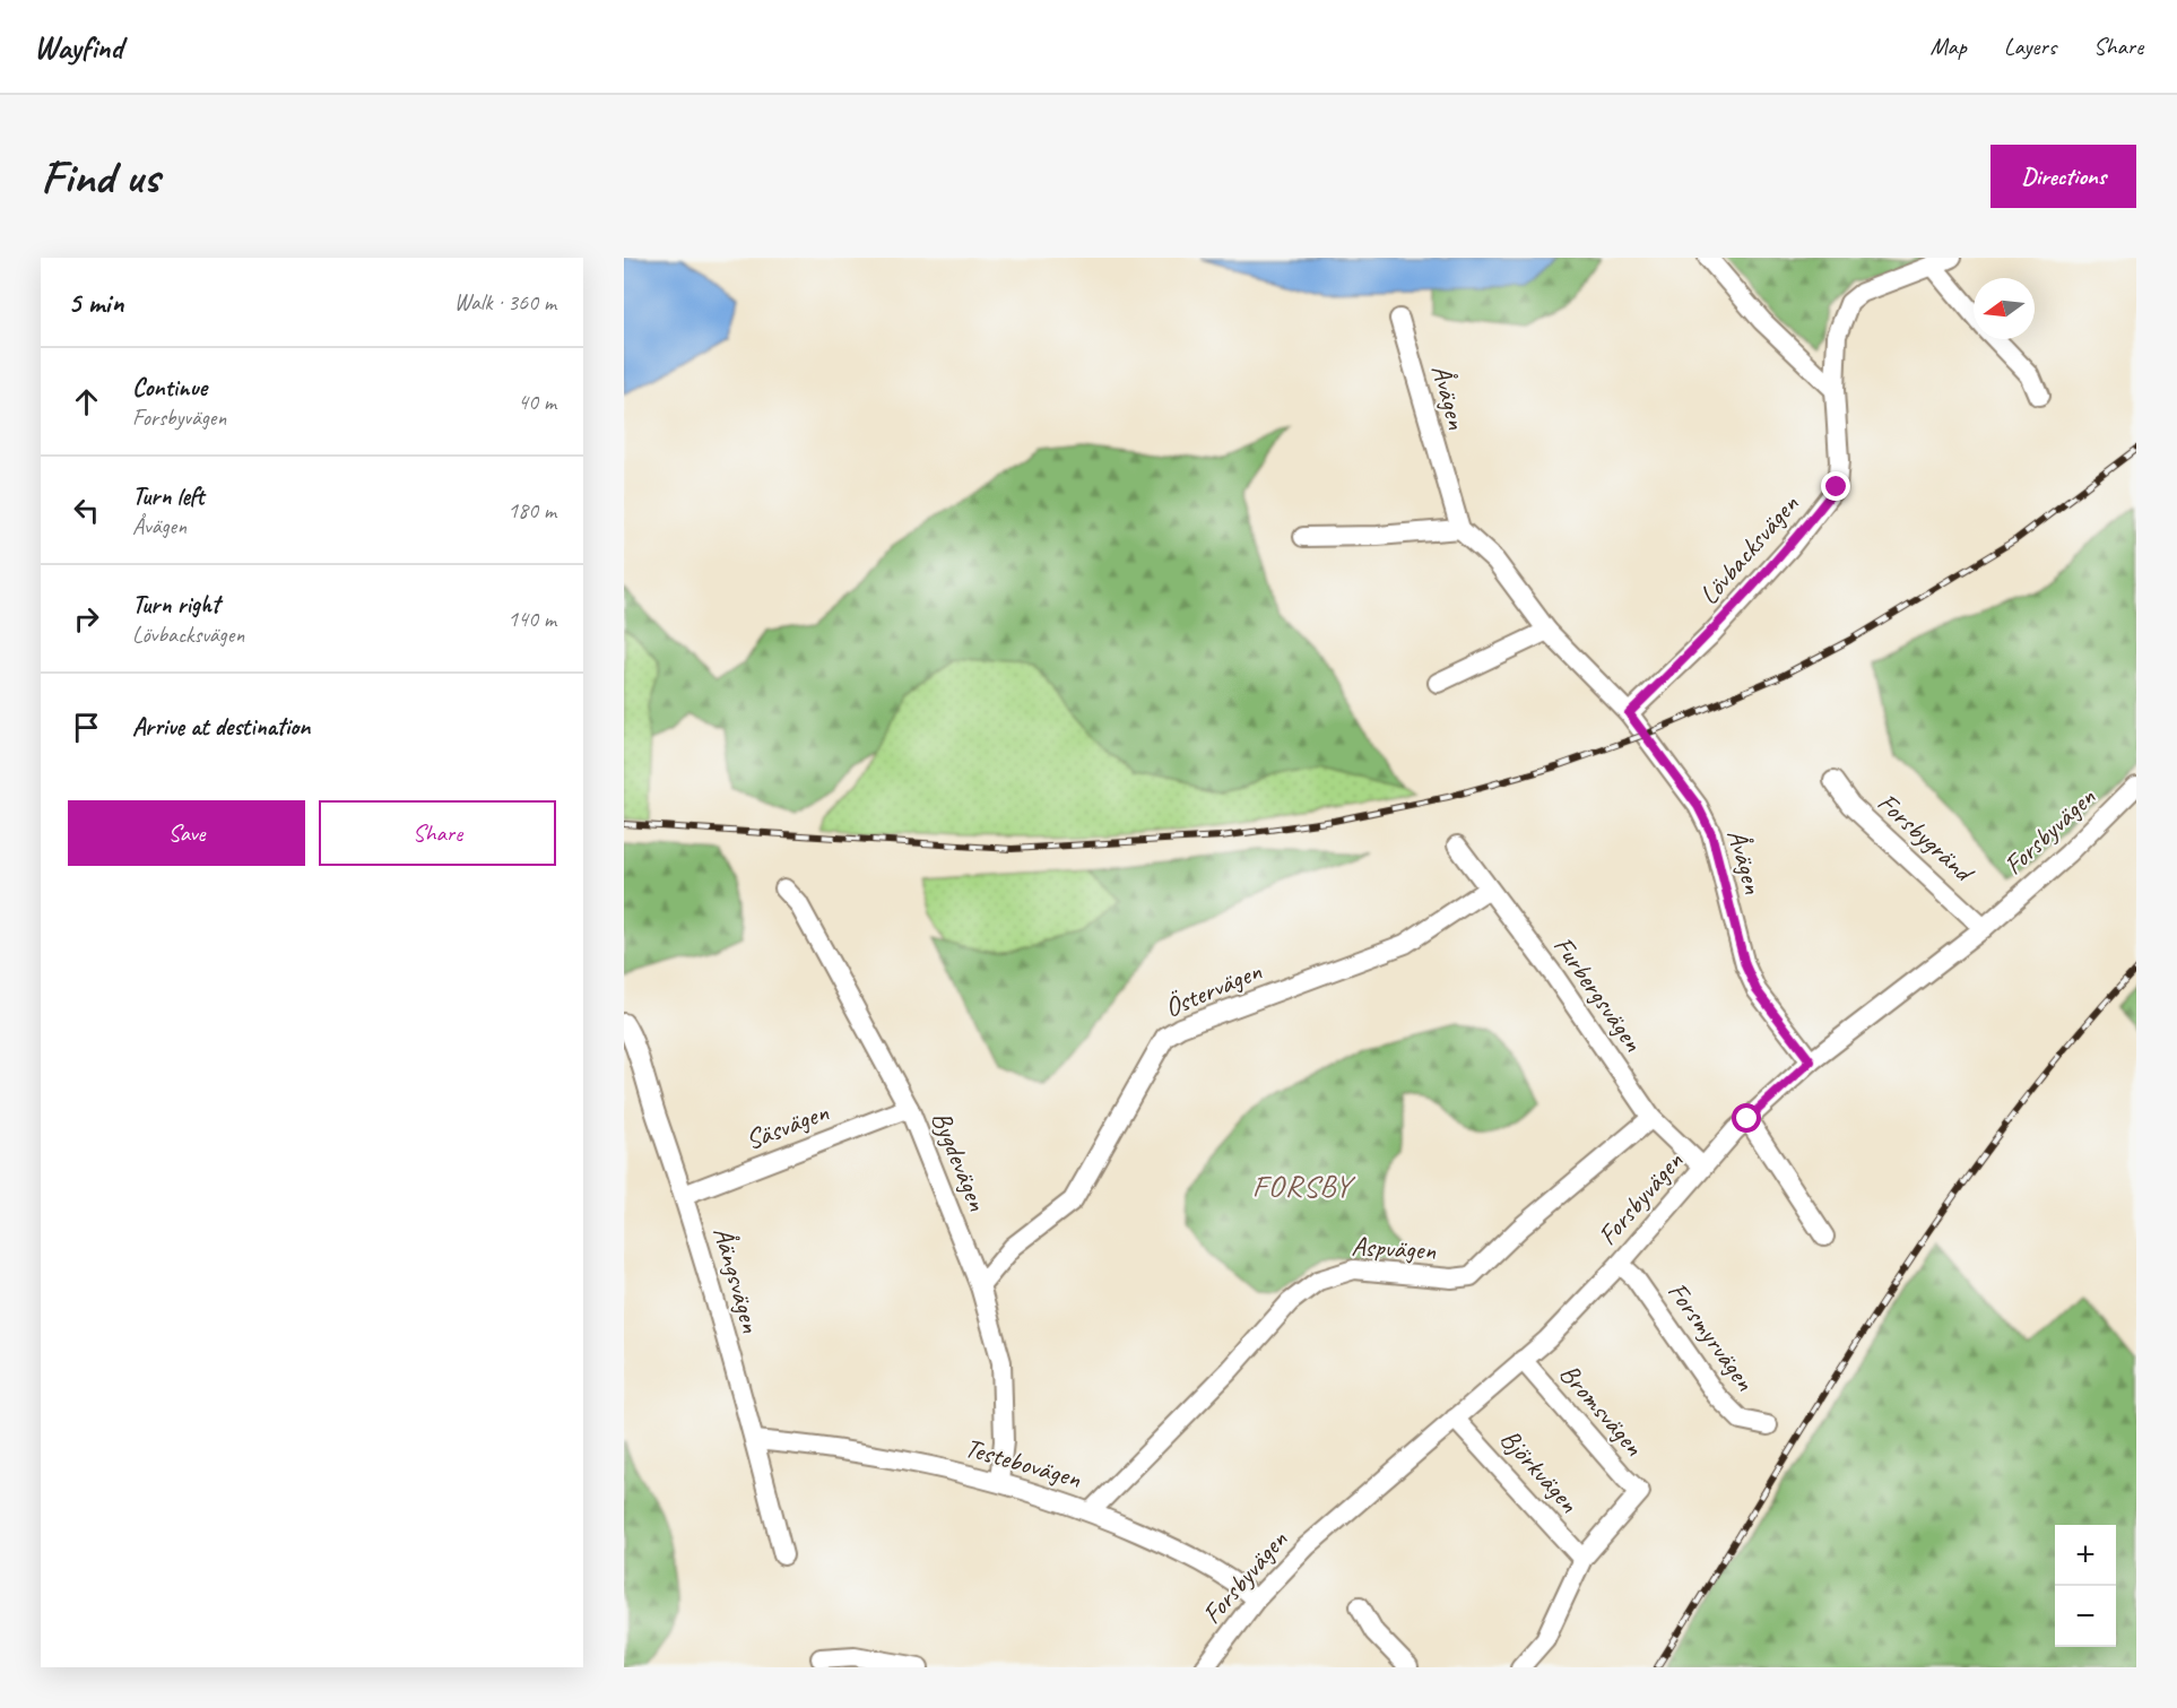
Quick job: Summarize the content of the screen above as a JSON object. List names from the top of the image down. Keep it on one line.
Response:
{"streets":{"street":["Åvägen","Lövbacksvägen","Forsbyvägen","Forsbygränd","Östervägen","Furbergsvägen","Säsvägen","Bygdevägen","Aspvägen","Åängsvägen","Forsmyrvägen","Bromsvägen","Testebovägen","Björkvägen"]},"crossings":[["Åvägen","Lövbacksvägen"],["Åvägen","Forsbyvägen"],["Forsbyvägen","Forsbygränd"],["Forsbyvägen","Furbergsvägen"],["Forsbyvägen","Forsmyrvägen"],["Forsbyvägen","Bromsvägen"],["Forsbyvägen","Testebovägen"],["Forsbyvägen","Björkvägen"],["Östervägen","Furbergsvägen"],["Östervägen","Bygdevägen"],["Furbergsvägen","Aspvägen"],["Säsvägen","Bygdevägen"],["Säsvägen","Åängsvägen"],["Bygdevägen","Testebovägen"],["Aspvägen","Testebovägen"],["Åängsvägen","Testebovägen"],["Bromsvägen","Björkvägen"]],"districts":["FORSBY"],"north":"left","page":{"header":"Wayfind","nav":["Map","Layers","Share"],"buttons":["Directions",["Save","Share"]],"title":"Find us","heading":["5 min","Walk · 360 m"],"list":[["Continue","Forsbyvägen","40 m"],["Turn left","Åvägen","180 m"],["Turn right","Lövbacksvägen","140 m"],"Arrive at destination"],"map_buttons":["+","−"]}}
